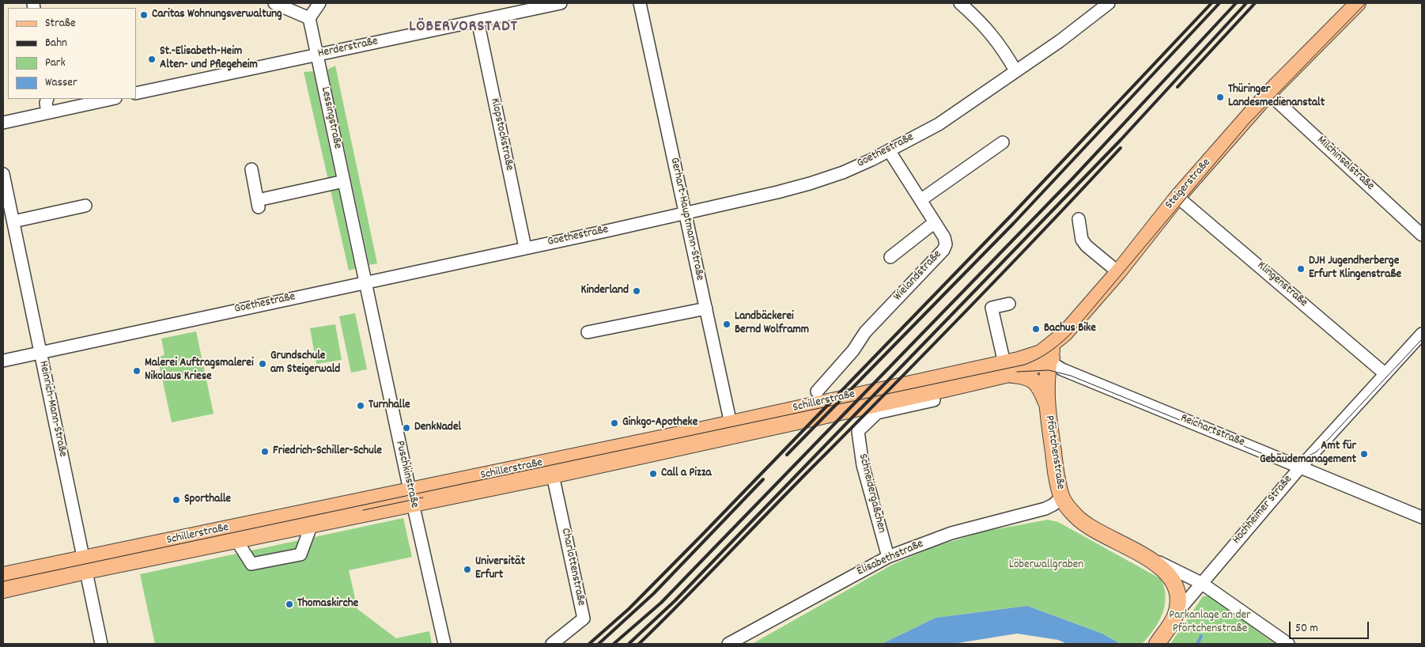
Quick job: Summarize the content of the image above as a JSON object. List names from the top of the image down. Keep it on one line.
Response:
{"streets":{"main road":["Steigerstraße","Schillerstraße","Pförtchenstraße"],"street":["Herderstraße","Lessingstraße","Klopstockstraße","Goethestraße","Milchinselstraße","Gerhart-Hauptmann-Straße","Wielandstraße","Klingenstraße","Heinrich-Mann-Straße","Reichartstraße","Puschkinstraße","Schneidergäßchen","Hochheimer Straße","Elisabethstraße","Charlottenstraße"]},"crossings":[["Herderstraße","Lessingstraße"],["Herderstraße","Klopstockstraße"],["Lessingstraße","Goethestraße"],["Lessingstraße","Puschkinstraße"],["Klopstockstraße","Goethestraße"],["Goethestraße","Gerhart-Hauptmann-Straße"],["Goethestraße","Wielandstraße"],["Goethestraße","Heinrich-Mann-Straße"],["Goethestraße","Puschkinstraße"],["Milchinselstraße","Steigerstraße"],["Steigerstraße","Klingenstraße"],["Steigerstraße","Schillerstraße"],["Steigerstraße","Reichartstraße"],["Steigerstraße","Pförtchenstraße"],["Gerhart-Hauptmann-Straße","Schillerstraße"],["Klingenstraße","Hochheimer Straße"],["Schillerstraße","Heinrich-Mann-Straße"],["Schillerstraße","Puschkinstraße"],["Schillerstraße","Schneidergäßchen"],["Schillerstraße","Charlottenstraße"],["Reichartstraße","Pförtchenstraße"],["Reichartstraße","Hochheimer Straße"],["Pförtchenstraße","Hochheimer Straße"],["Pförtchenstraße","Elisabethstraße"],["Schneidergäßchen","Elisabethstraße"]],"districts":["LÖBERVORSTADT"],"parks":["Löberwallgraben","Parkanlage an der Pförtchenstraße"],"places":["Caritas Wohnungsverwaltung","St.-Elisabeth-Heim Alten- und Pflegeheim","Thüringer Landesmedienanstalt","DJH Jugendherberge Erfurt Klingenstraße","Kinderland","Landbäckerei Bernd Wolframm","Bachus Bike","Grundschule am Steigerwald","Malerei Auftragsmalerei Nikolaus Kriese","Turnhalle","Ginkgo-Apotheke","DenkNadel","Friedrich-Schiller-Schule","Amt für Gebäudemanagement","Call a Pizza","Sporthalle","Universität Erfurt","Thomaskirche"],"legend":["Straße","Bahn","Park","Wasser"],"scale_bar":"50 m"}
